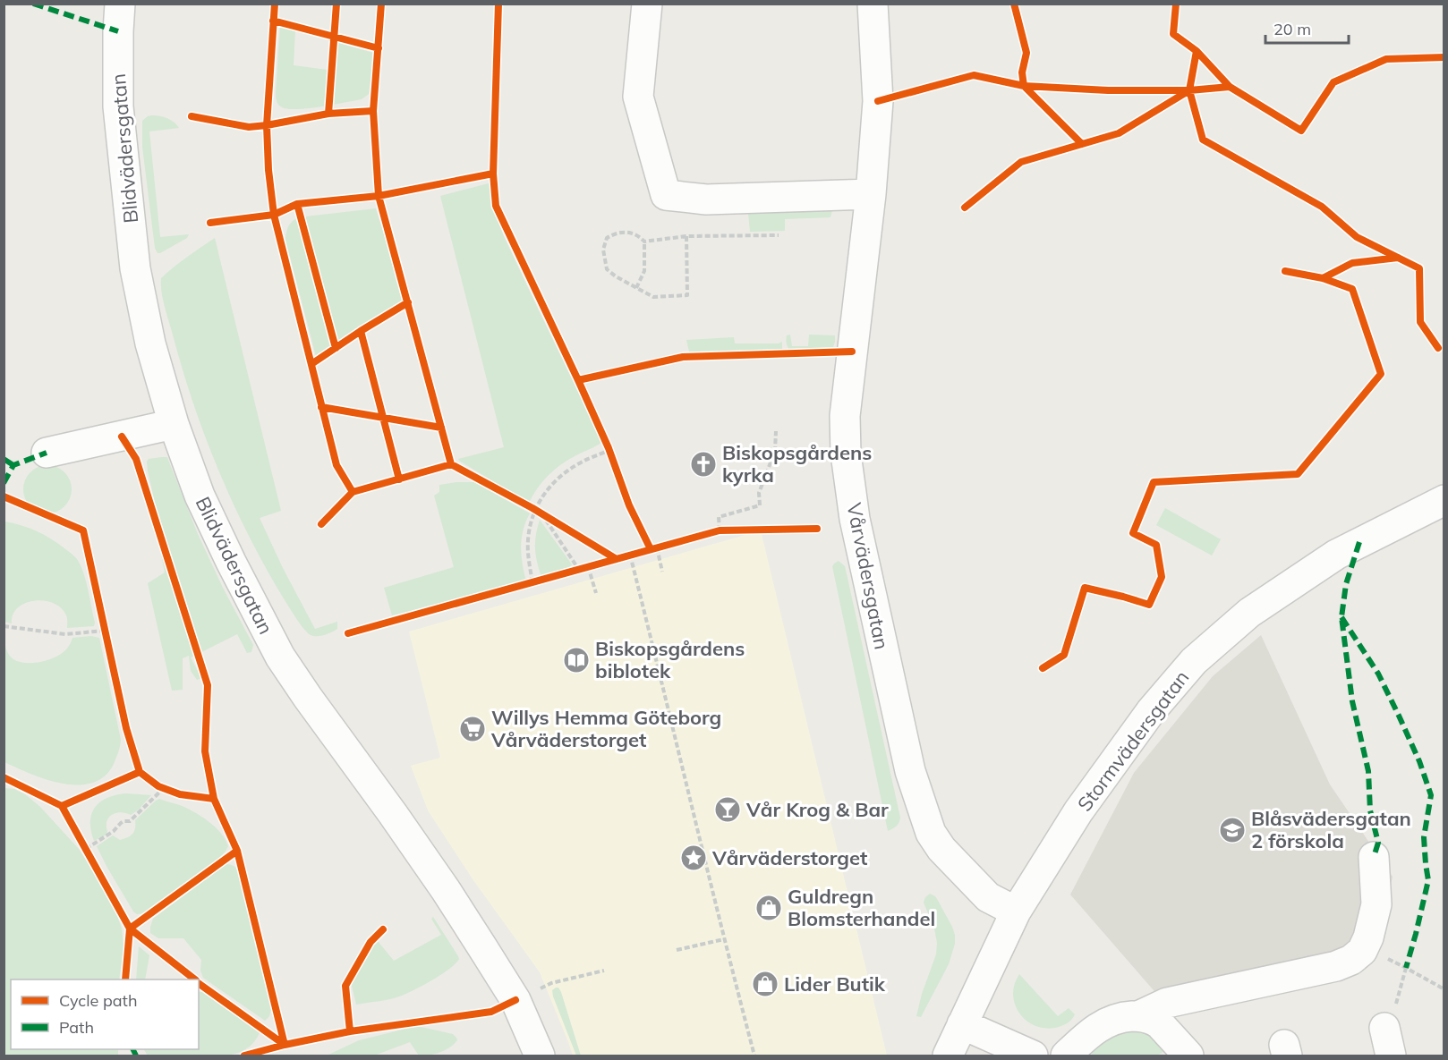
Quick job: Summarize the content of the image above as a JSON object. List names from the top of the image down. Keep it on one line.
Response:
{"streets":{"street":["Blidvädersgatan","Vårvädersgatan","Stormvädersgatan"]},"crossings":[["Vårvädersgatan","Stormvädersgatan"]],"places":{"church":["Biskopsgårdens kyrka"],"library":["Biskopsgårdens biblotek"],"supermarket":["Willys Hemma Göteborg Vårväderstorget"],"bar":["Vår Krog & Bar"],"school or university":["Blåsvädersgatan 2 förskola"],"place":["Vårväderstorget"],"shop":["Guldregn Blomsterhandel","Lider Butik"]},"legend":["Cycle path","Path"],"scale_bar":"20 m"}
